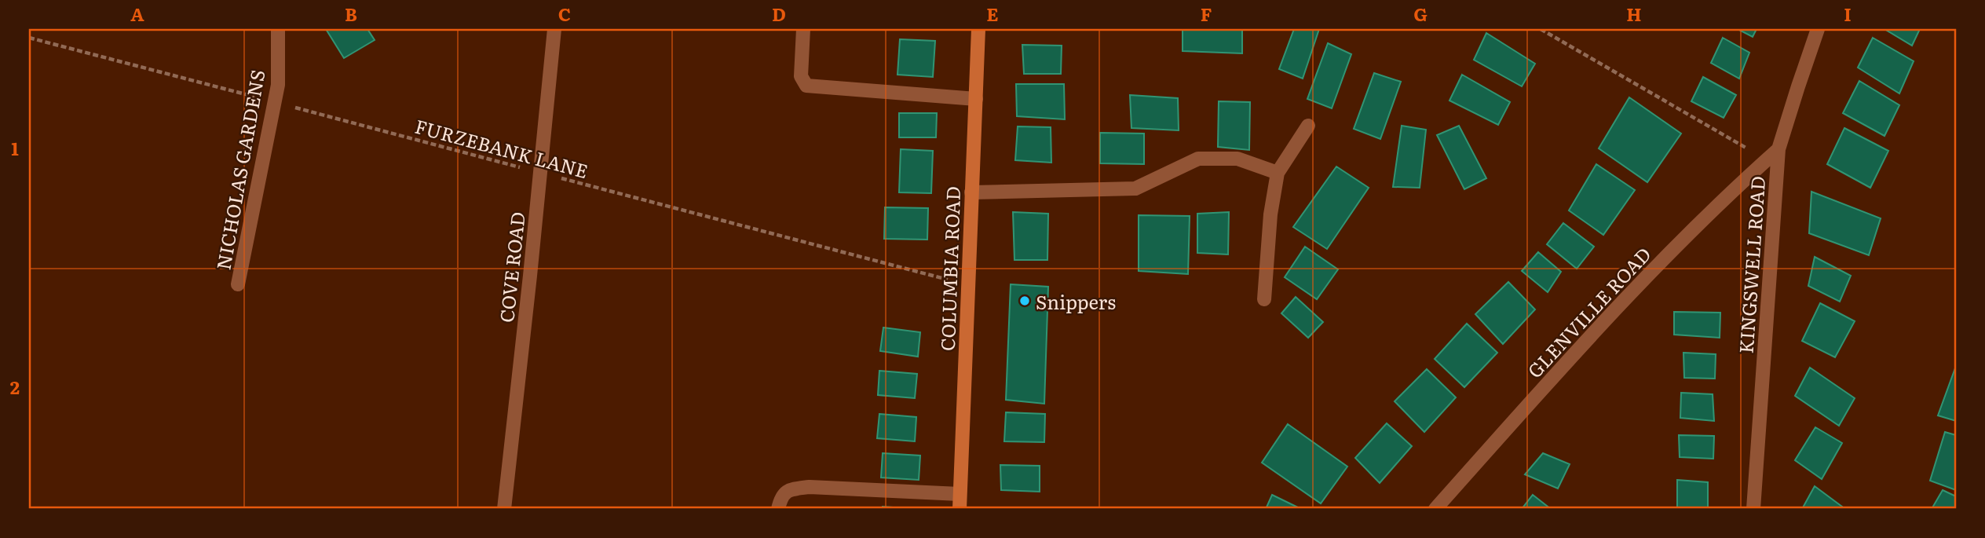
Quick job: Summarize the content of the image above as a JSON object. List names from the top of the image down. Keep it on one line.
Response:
{"streets":{"street":["NICHOLAS GARDENS","KINGSWELL ROAD","COVE ROAD","COLUMBIA ROAD","GLENVILLE ROAD"],"path":["FURZEBANK LANE"]},"crossings":[["FURZEBANK LANE","NICHOLAS GARDENS"],["FURZEBANK LANE","COVE ROAD"],["FURZEBANK LANE","COLUMBIA ROAD"],["KINGSWELL ROAD","GLENVILLE ROAD"]],"places":["Snippers"],"grid":{"columns":["A","B","C","D","E","F","G","H","I"],"rows":["1","2"]}}
